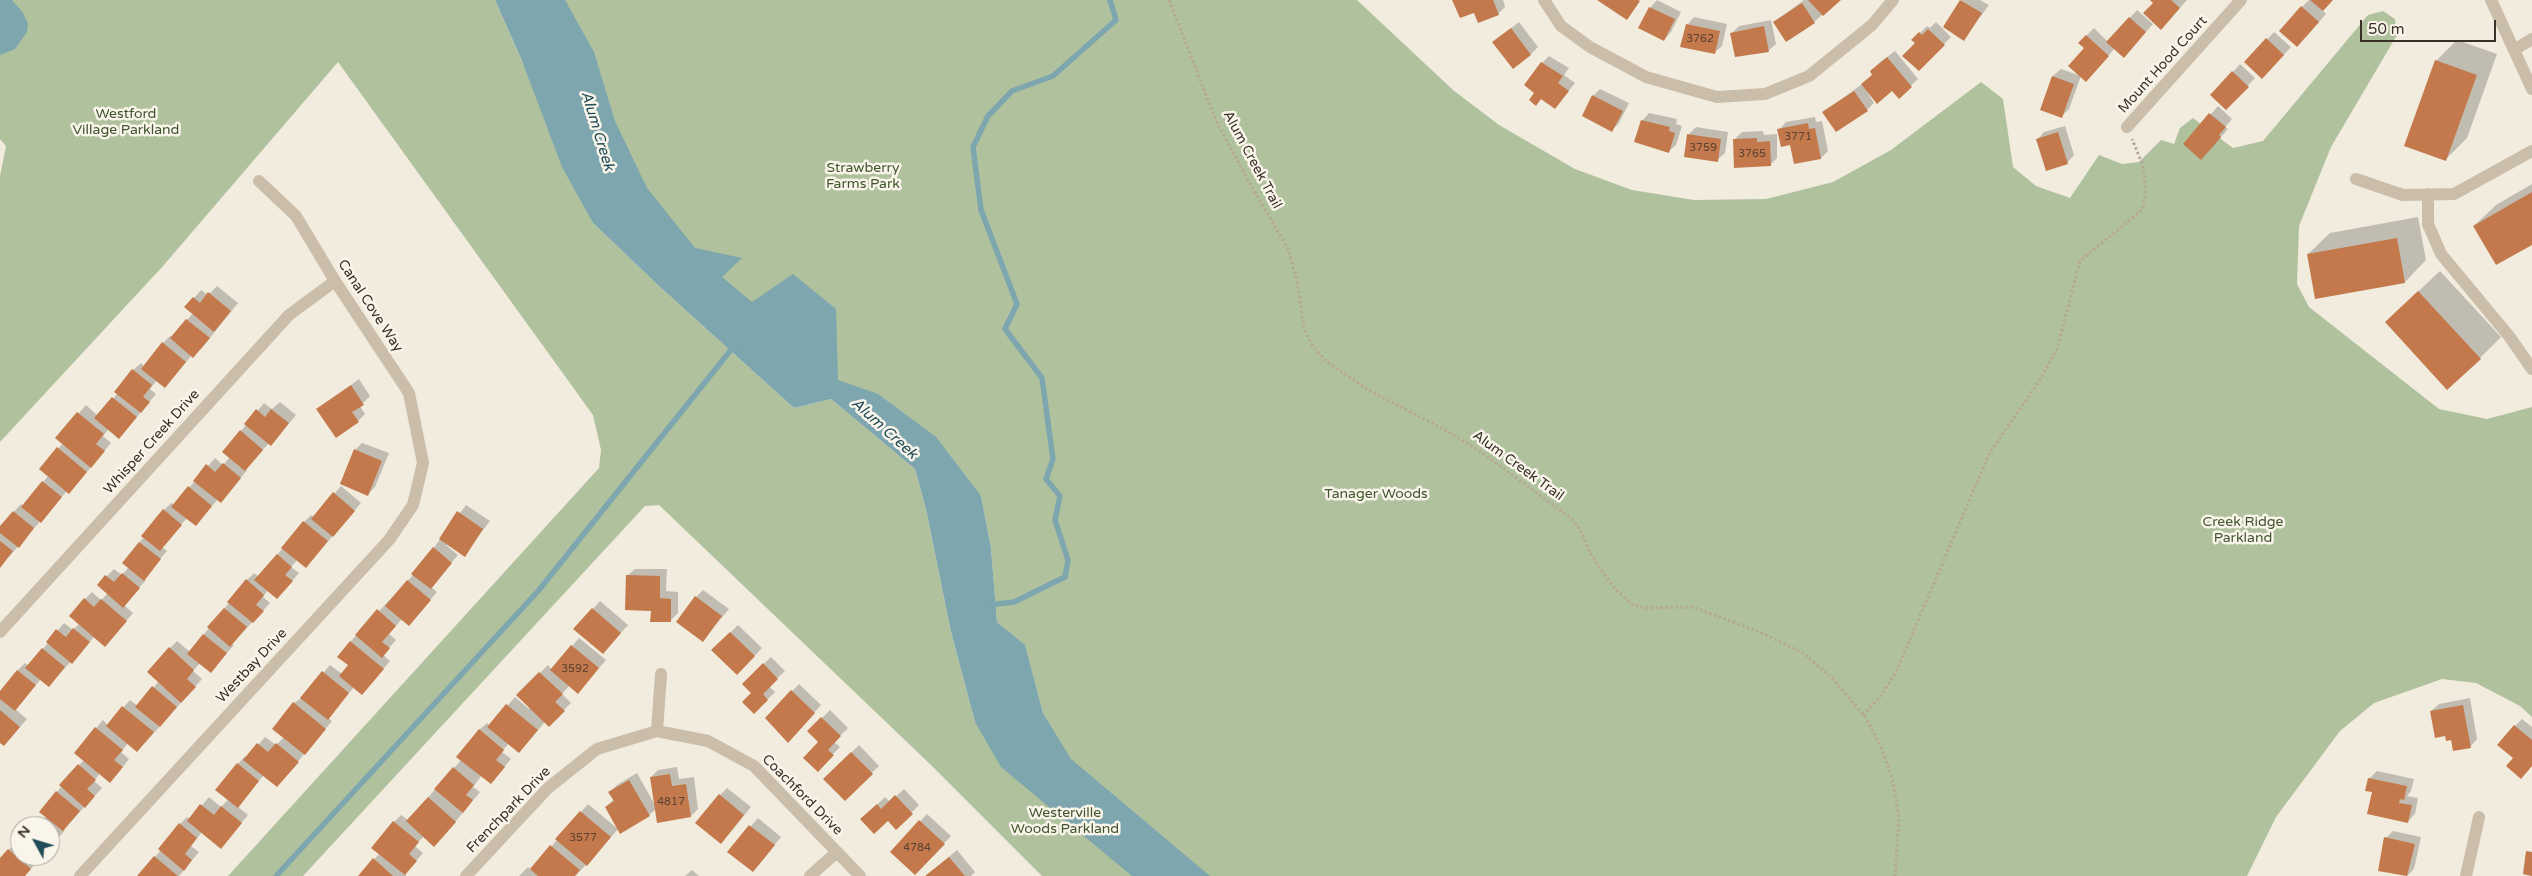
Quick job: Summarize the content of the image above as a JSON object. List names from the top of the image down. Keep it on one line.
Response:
{"streets":{"street":["Mount Hood Court","Canal Cove Way","Whisper Creek Drive","Westbay Drive","Coachford Drive","Frenchpark Drive"],"path":["Alum Creek Trail"]},"crossings":[["Canal Cove Way","Whisper Creek Drive"],["Canal Cove Way","Westbay Drive"],["Coachford Drive","Frenchpark Drive"]],"water":["Alum Creek"],"parks":["Westford Village Parkland","Strawberry Farms Park","Tanager Woods","Creek Ridge Parkland","Westerville Woods Parkland"],"house_numbers":["3762","3771","3759","3765","3592","4817","3577","4784"],"scale_bar":"50 m","north":"top left"}
